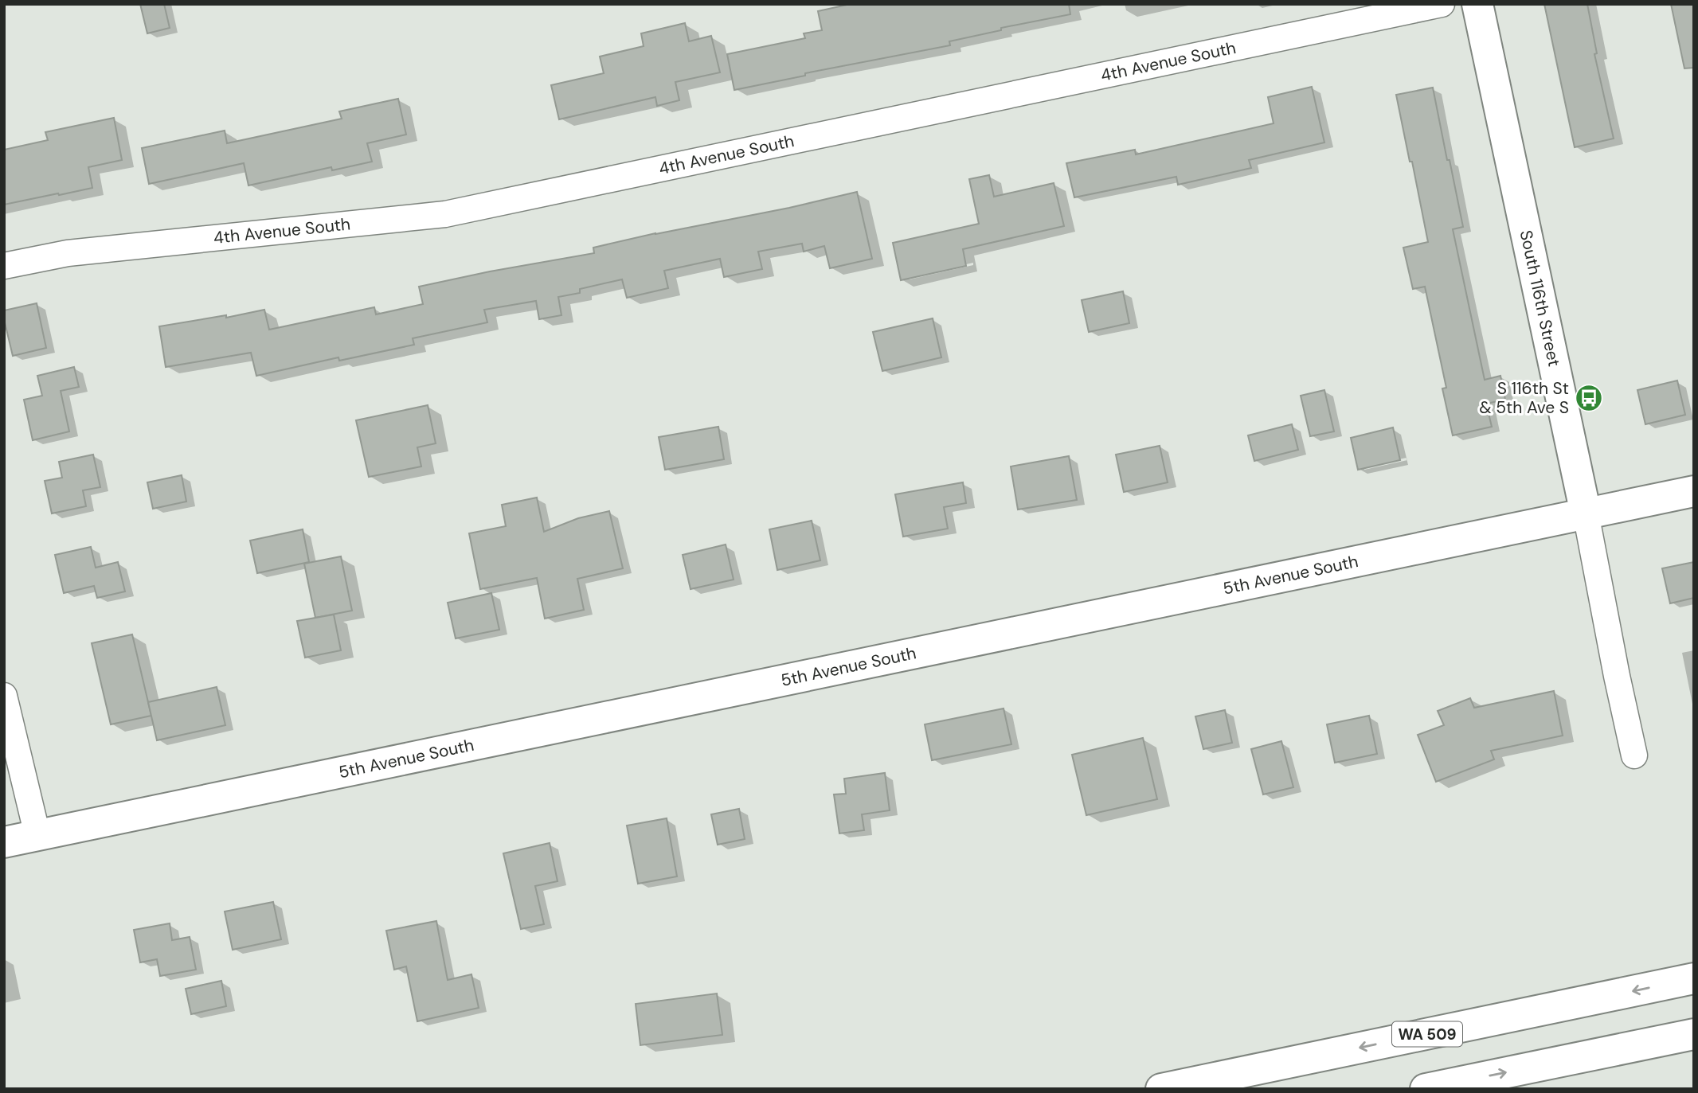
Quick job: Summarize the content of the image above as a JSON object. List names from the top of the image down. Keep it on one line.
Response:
{"streets":{"main road":["South 116th Street","5th Avenue South","WA 509"],"street":["4th Avenue South"]},"crossings":[["South 116th Street","5th Avenue South"]],"places":{"bus stop":["S 116th St & 5th Ave S"]}}
